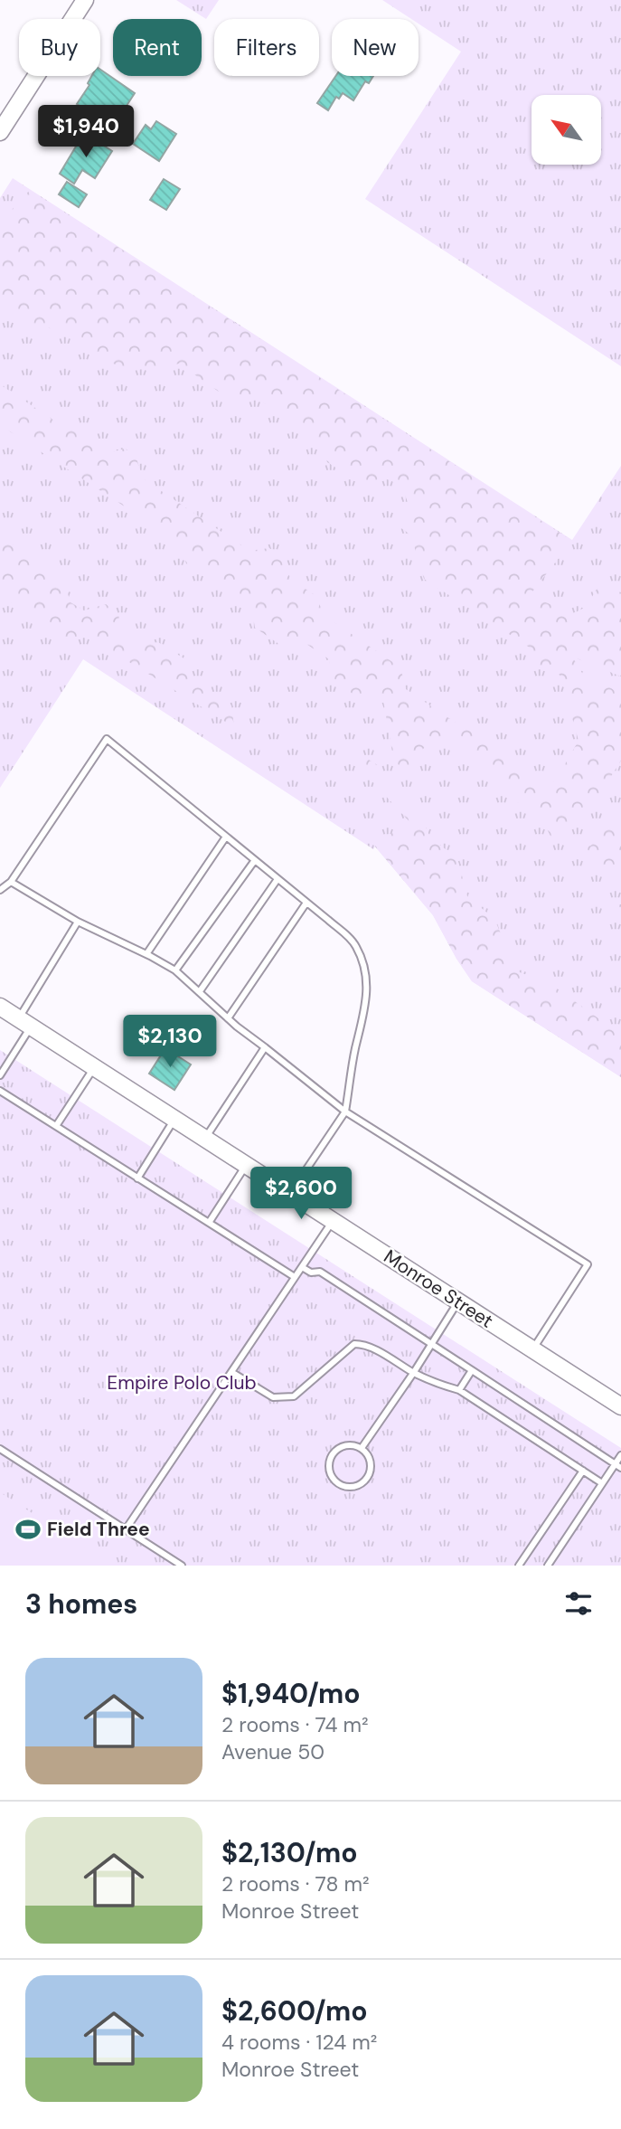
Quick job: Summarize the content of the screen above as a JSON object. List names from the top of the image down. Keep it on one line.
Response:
{"streets":{"main road":["Monroe Street"]},"parks":["Empire Polo Club"],"places":{"sports":["Field Three"]},"north":"top left","page":{"chip":["Buy","Rent","Filters","New"],"price":["$1,940","$2,130","$2,600"],"heading":"3 homes","list":[{"name":"$1,940/mo","note":"2 rooms · 74 m² · Avenue 50"},{"name":"$2,130/mo","note":"2 rooms · 78 m² · Monroe Street"},{"name":"$2,600/mo","note":"4 rooms · 124 m² · Monroe Street"}]}}
